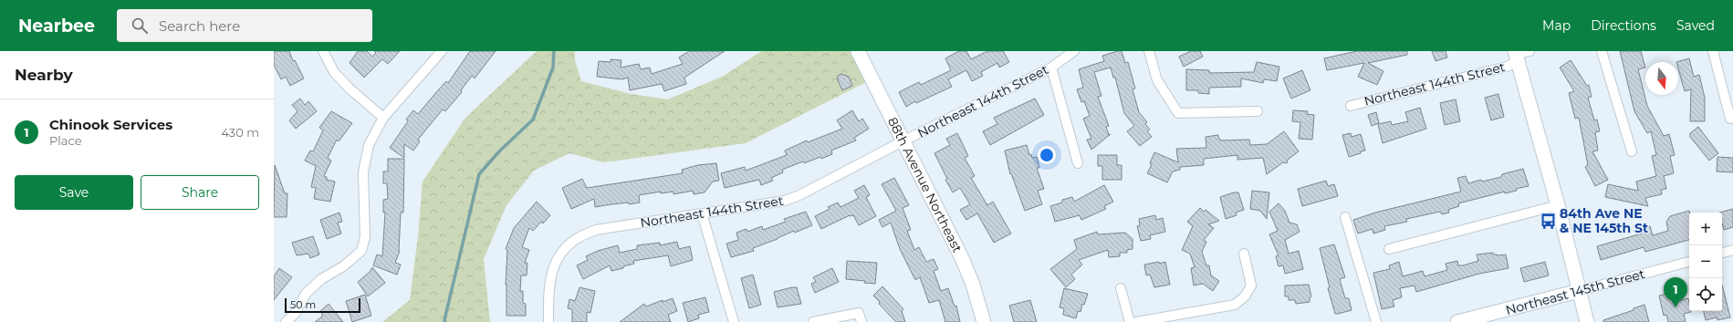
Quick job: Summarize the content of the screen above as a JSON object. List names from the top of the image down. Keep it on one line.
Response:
{"streets":{"street":["Northeast 144th Street","88th Avenue Northeast","Northeast 145th Street"]},"crossings":[["Northeast 144th Street","88th Avenue Northeast"]],"places":{"bus stop":["84th Ave NE & NE 145th St"]},"scale_bar":"50 m","north":"bottom","page":{"header":"Nearbee","search":"Search here","nav":["Map","Directions","Saved"],"heading":"Nearby","list":[{"mark":"1","name":"Chinook Services","note":"Place","value":"430 m"}],"buttons":["Save","Share"],"map_buttons":["+","−"],"pins":"1","scale":"50 m"}}
